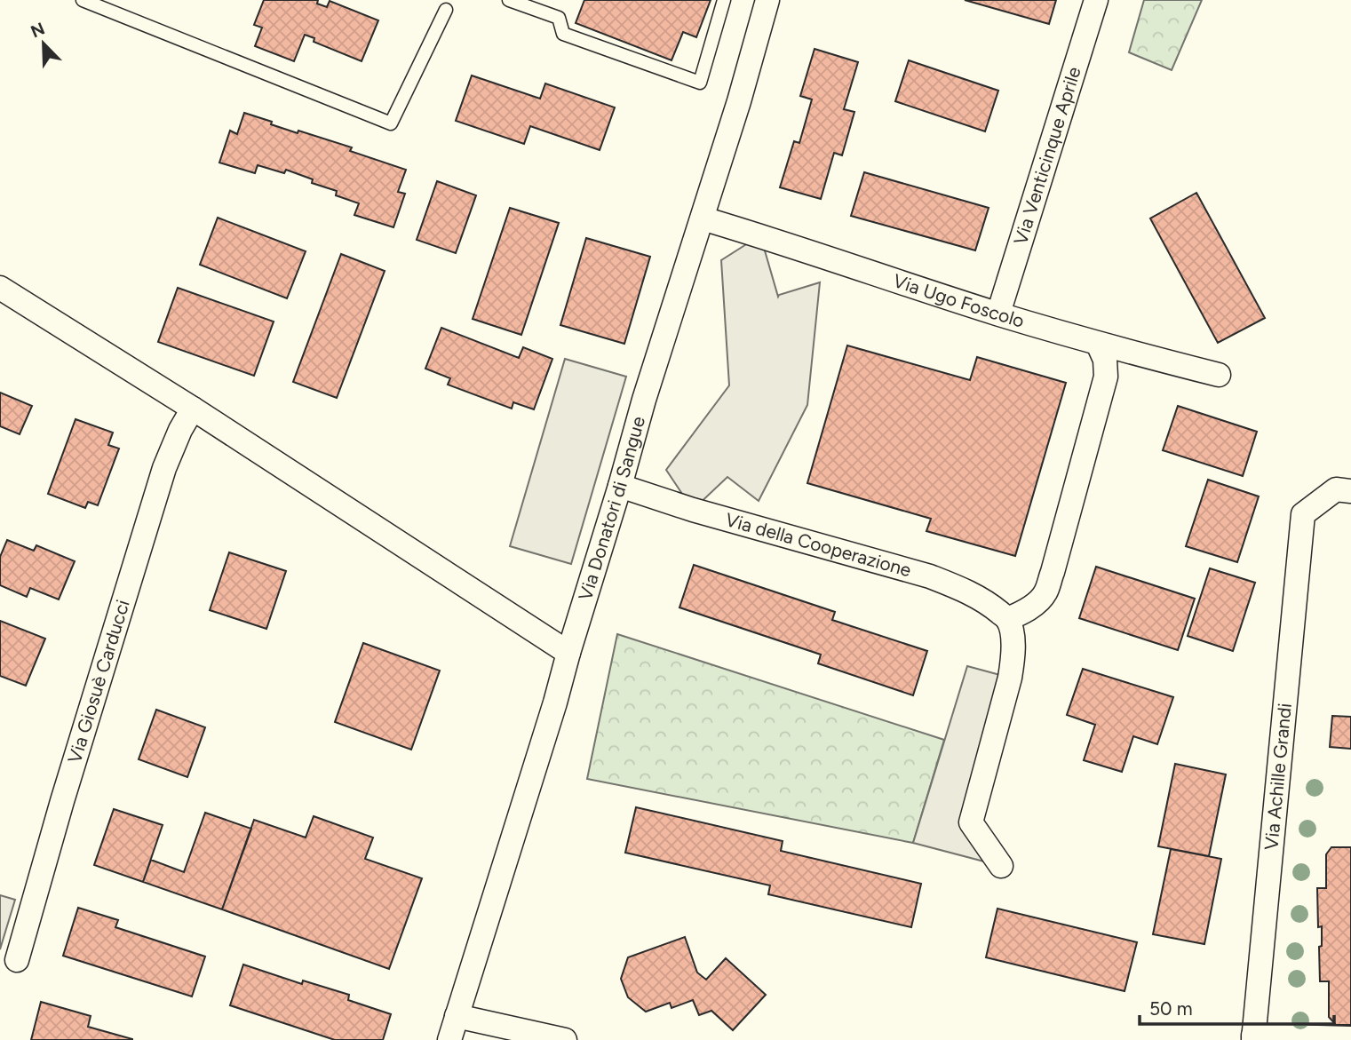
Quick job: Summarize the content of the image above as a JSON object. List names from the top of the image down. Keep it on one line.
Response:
{"streets":{"street":["Via Venticinque Aprile","Via Ugo Foscolo","Via Donatori di Sangue","Via della Cooperazione","Via Giosuè Carducci","Via Achille Grandi"]},"crossings":[["Via Venticinque Aprile","Via Ugo Foscolo"],["Via Ugo Foscolo","Via Donatori di Sangue"],["Via Donatori di Sangue","Via della Cooperazione"]],"scale_bar":"50 m","north":"top left"}
